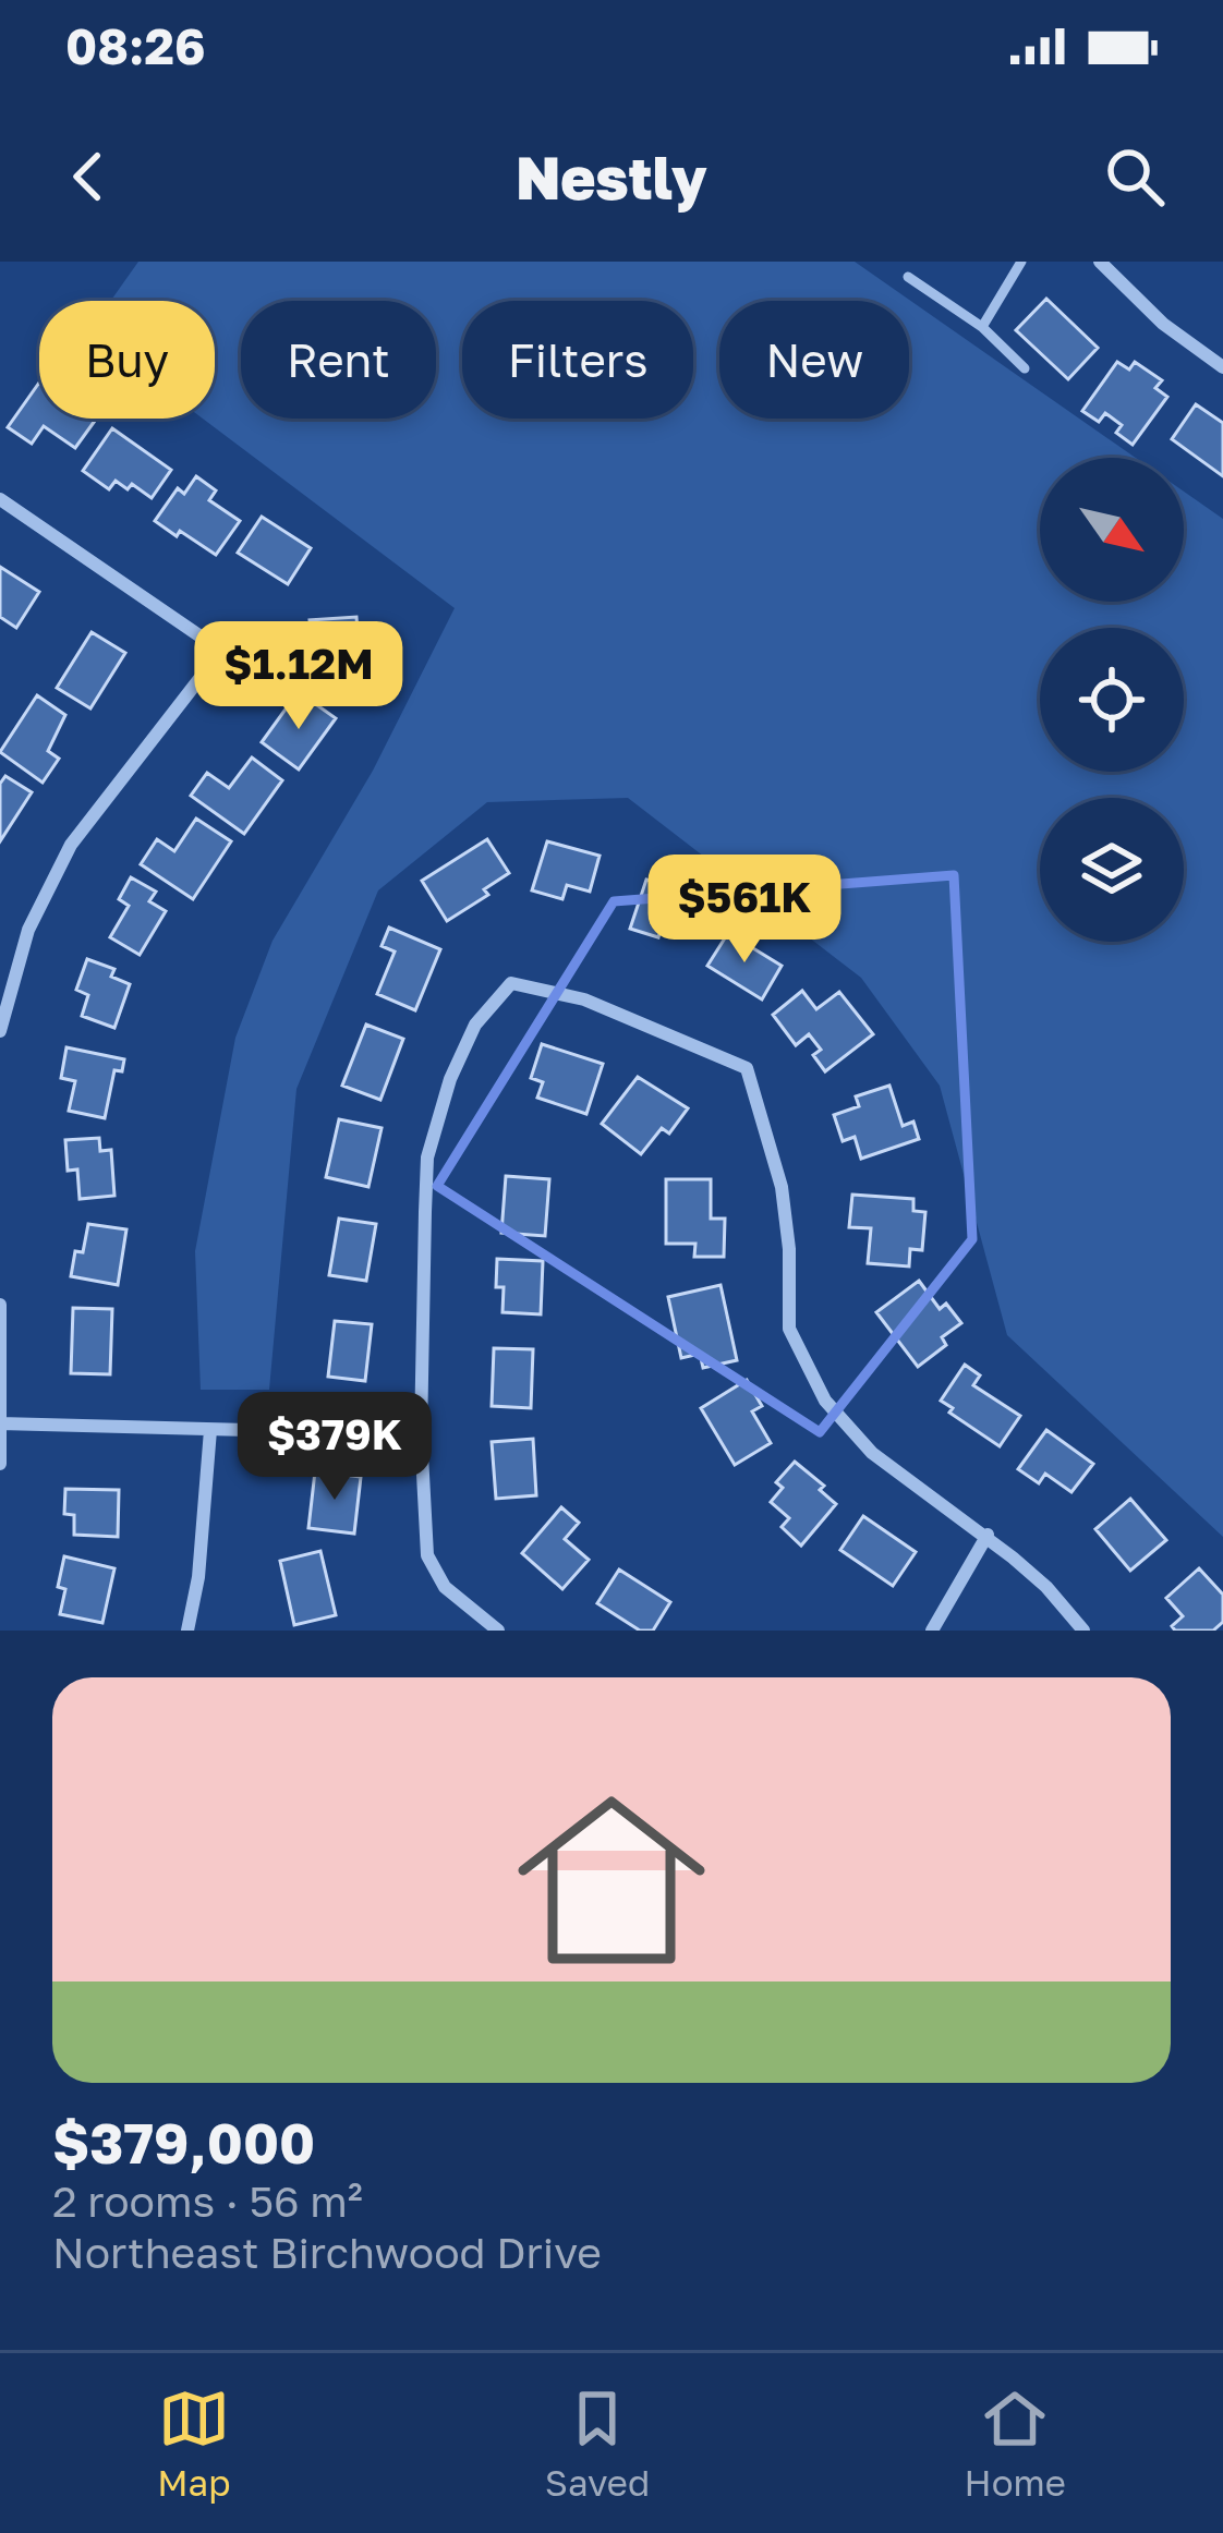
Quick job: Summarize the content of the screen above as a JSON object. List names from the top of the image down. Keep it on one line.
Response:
{"north":"bottom right","page":{"status":"08:26","header":"Nestly","chip":["Buy","Rent","Filters","New"],"price":["$1.12M","$561K","$379K"],"list":[{"name":"$379,000","note":"2 rooms · 56 m² · Northeast Birchwood Drive"}],"tabs":["Map","Saved","Home"]}}
